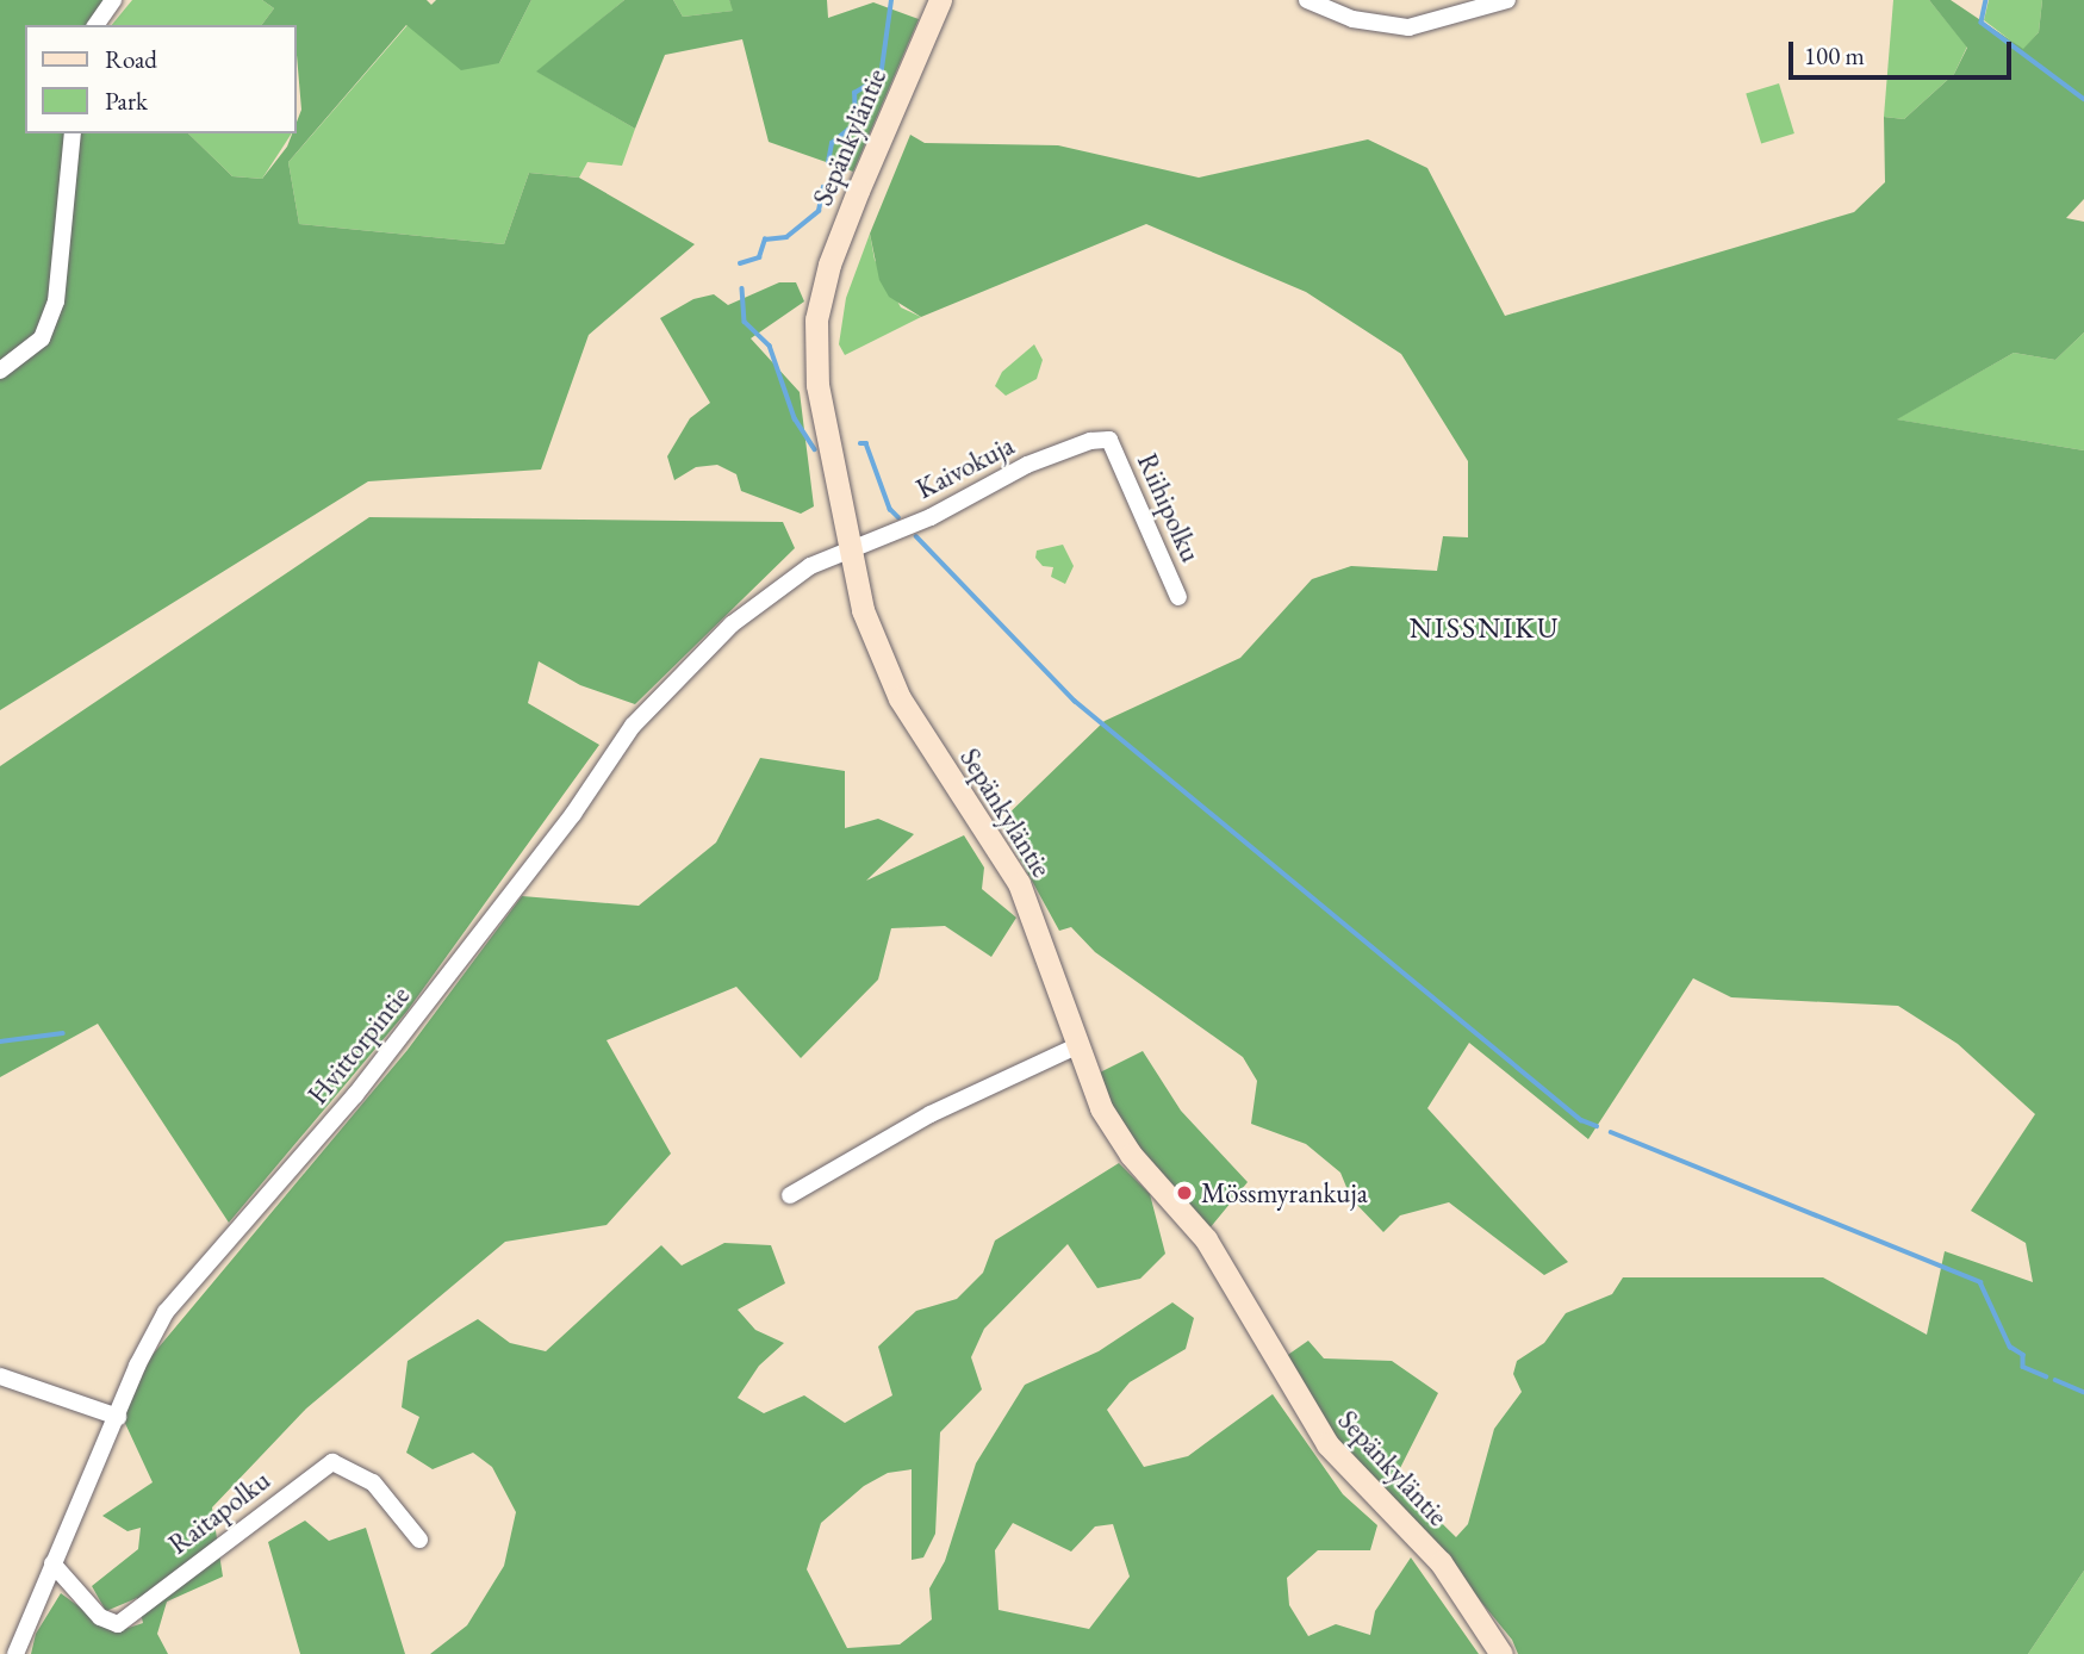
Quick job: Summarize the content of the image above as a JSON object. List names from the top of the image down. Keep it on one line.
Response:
{"streets":{"street":["Sepänkyläntie","Kaivokuja","Riihipolku","Hvittorpintie","Raitapolku"]},"crossings":[["Sepänkyläntie","Kaivokuja"],["Sepänkyläntie","Hvittorpintie"],["Kaivokuja","Riihipolku"],["Kaivokuja","Hvittorpintie"],["Hvittorpintie","Raitapolku"]],"districts":["NISSNIKU"],"places":["Mössmyrankuja"],"legend":["Road","Park"],"scale_bar":"100 m"}
